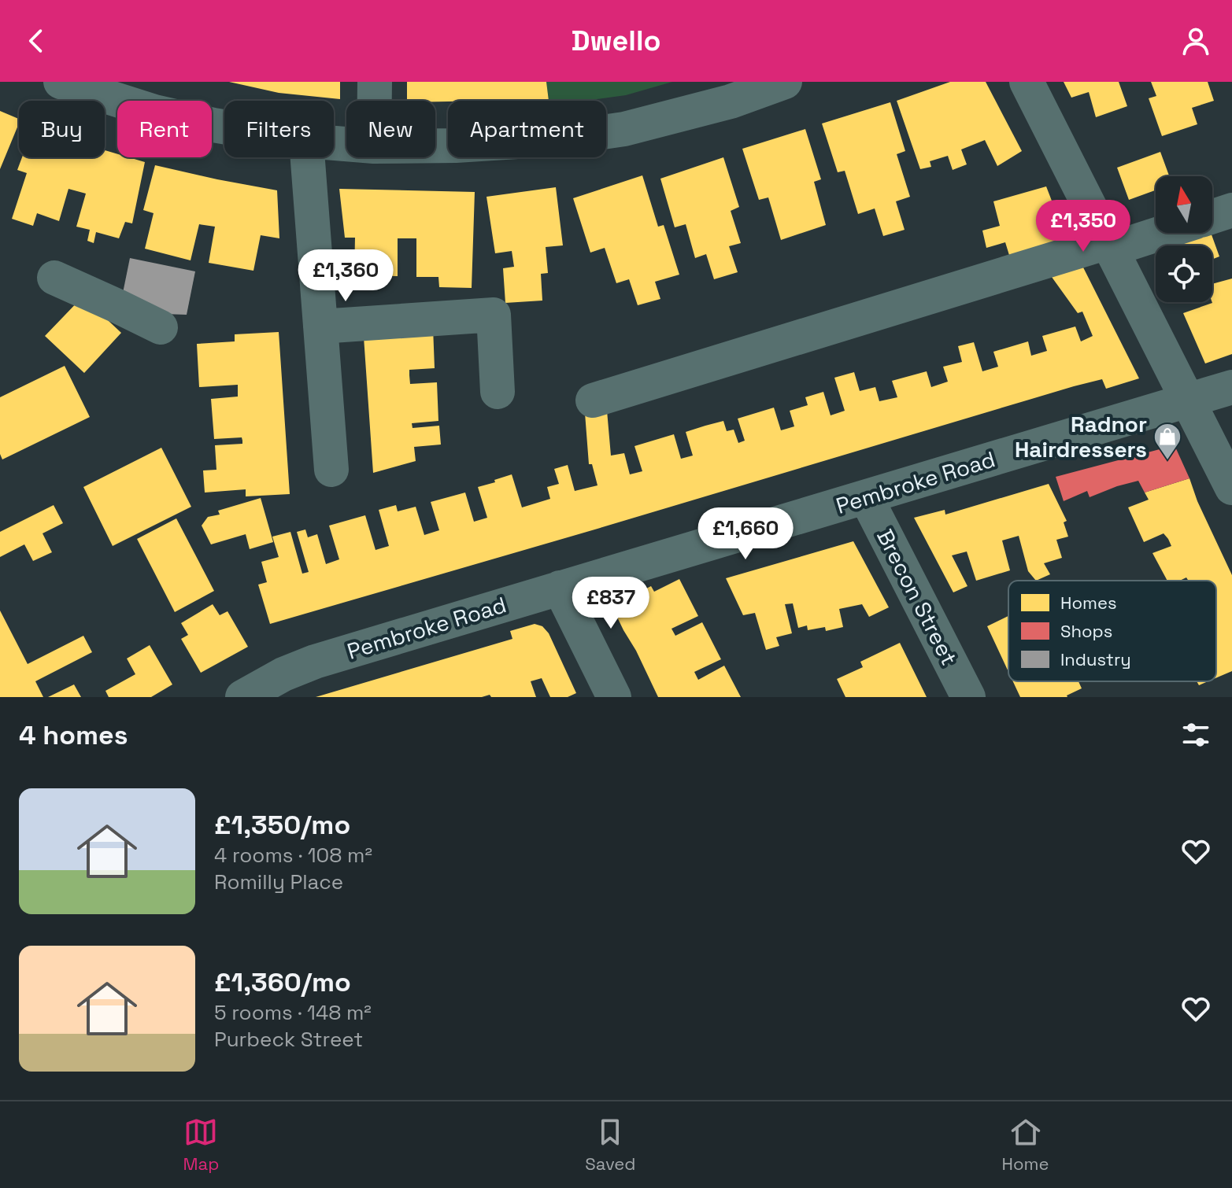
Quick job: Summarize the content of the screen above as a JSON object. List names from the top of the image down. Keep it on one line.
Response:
{"streets":{"street":["Pembroke Road","Brecon Street"]},"crossings":[["Pembroke Road","Brecon Street"]],"places":{"shop":["Radnor Hairdressers"]},"legend":["Homes","Shops","Industry"],"north":"top","page":{"header":"Dwello","chip":["Buy","Rent","Filters","New","Apartment"],"price":["£1,350","£1,360","£1,660","£837"],"heading":"4 homes","list":[{"name":"£1,350/mo","note":"4 rooms · 108 m² · Romilly Place"},{"name":"£1,360/mo","note":"5 rooms · 148 m² · Purbeck Street"}],"tabs":["Map","Saved","Home"]}}
